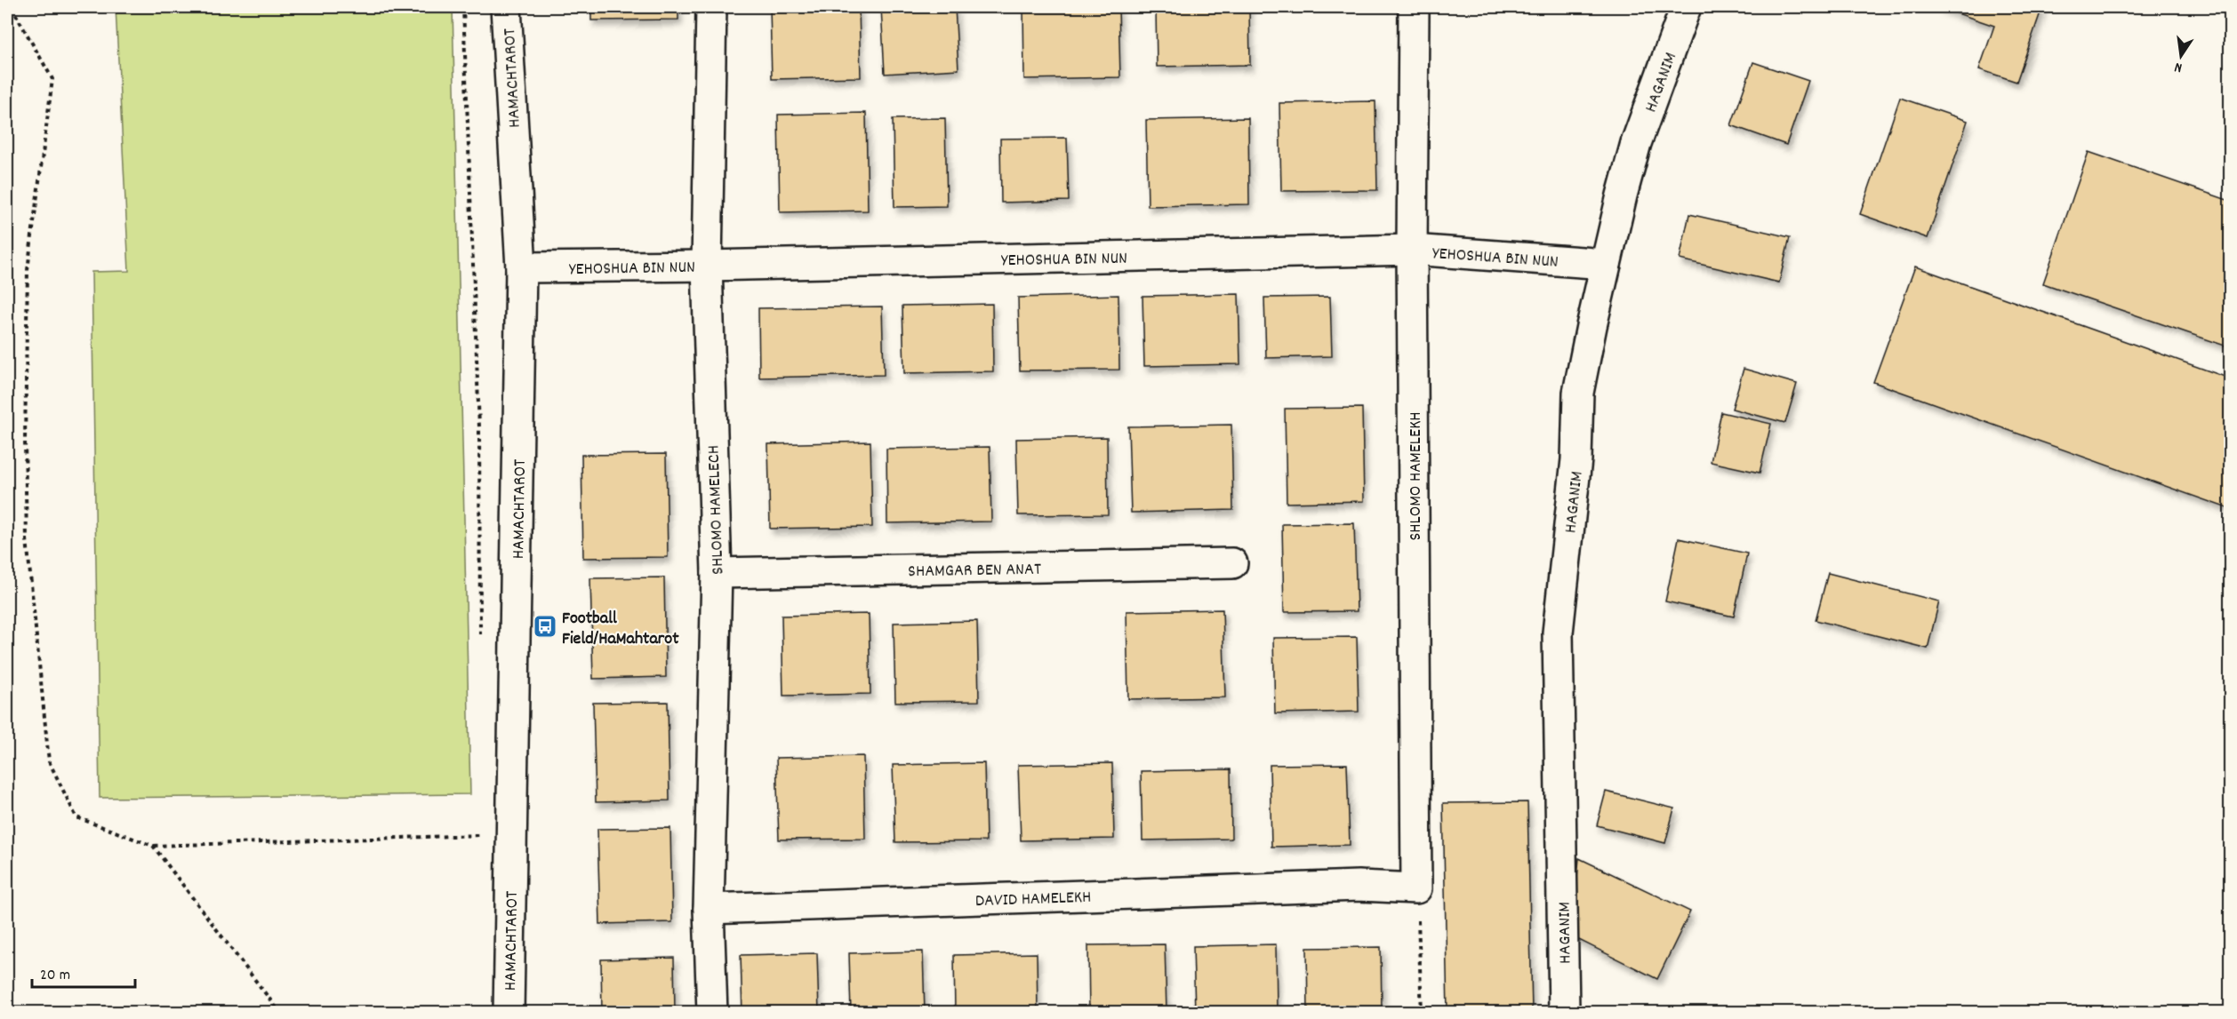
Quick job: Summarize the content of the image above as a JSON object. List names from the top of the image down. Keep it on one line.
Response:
{"streets":{"street":["HAMACHTAROT","HAGANIM","YEHOSHUA BIN NUN","SHLOMO HAMELEKH","SHLOMO HAMELECH","SHAMGAR BEN ANAT","DAVID HAMELEKH"]},"crossings":[["HAMACHTAROT","YEHOSHUA BIN NUN"],["HAGANIM","YEHOSHUA BIN NUN"],["YEHOSHUA BIN NUN","SHLOMO HAMELEKH"],["YEHOSHUA BIN NUN","SHLOMO HAMELECH"],["SHLOMO HAMELEKH","DAVID HAMELEKH"],["SHLOMO HAMELECH","SHAMGAR BEN ANAT"],["SHLOMO HAMELECH","DAVID HAMELEKH"]],"places":{"bus stop":["Football Field/HaMahtarot"]},"scale_bar":"20 m","north":"bottom"}
